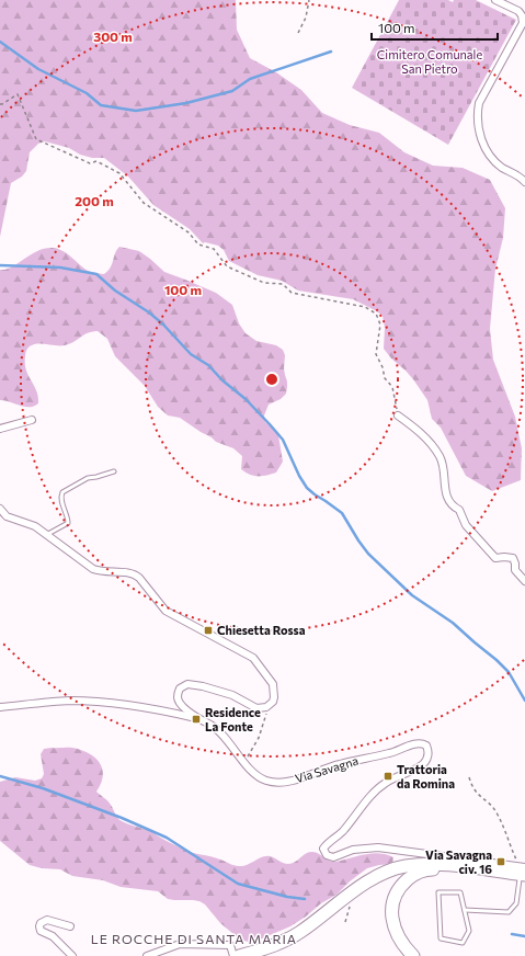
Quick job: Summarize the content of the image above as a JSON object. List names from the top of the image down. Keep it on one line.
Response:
{"streets":{"street":["Via Savagna"]},"districts":["LE ROCCHE DI SANTA MARIA"],"parks":["Cimitero Comunale San Pietro"],"places":{"transit":["Chiesetta Rossa","Residence La Fonte","Trattoria da Romina","Via Savagna civ. 16"]},"scale_bar":"100 m","rings":["300 m","200 m","100 m"]}
